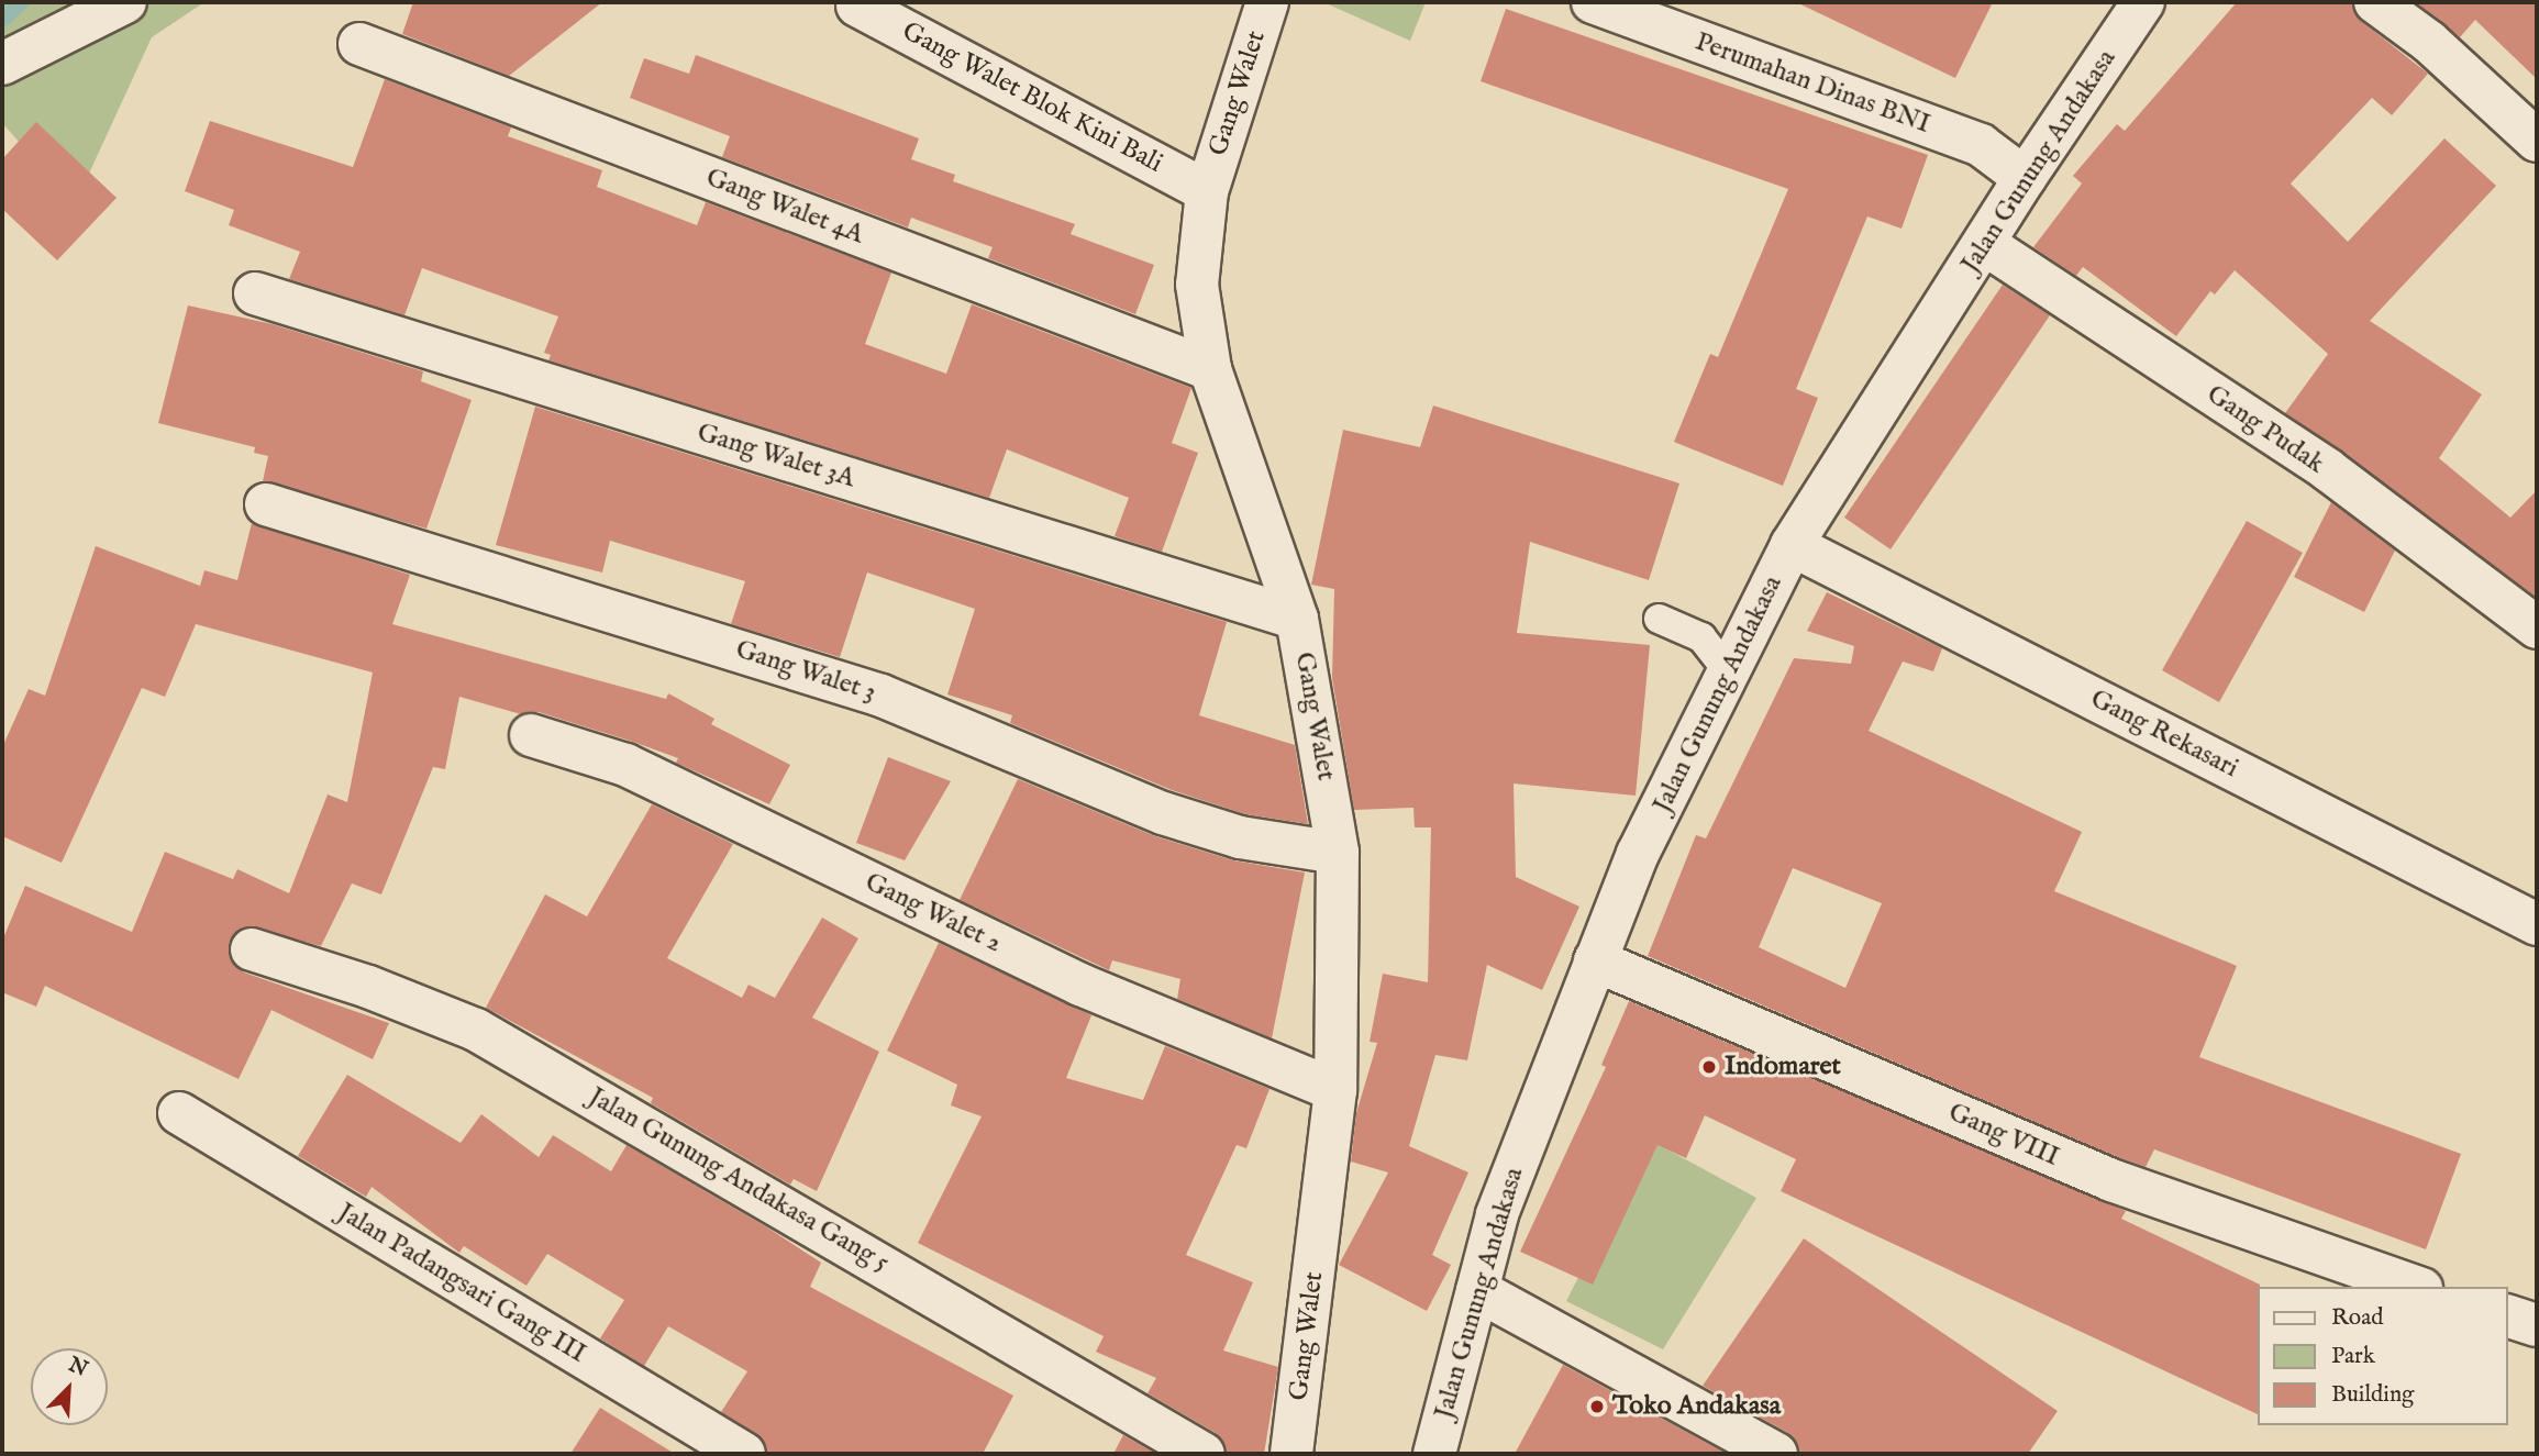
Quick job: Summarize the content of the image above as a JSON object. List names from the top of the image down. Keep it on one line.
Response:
{"streets":{"street":["Perumahan Dinas BNI","Gang Walet","Gang Walet Blok Kini Bali","Jalan Gunung Andakasa","Gang Walet 4A","Gang Pudak","Gang Walet 3A","Gang Walet 3","Gang Rekasari","Gang Walet 2","Gang VIII","Jalan Gunung Andakasa Gang 5","Jalan Padangsari Gang III"]},"crossings":[["Perumahan Dinas BNI","Jalan Gunung Andakasa"],["Gang Walet","Gang Walet Blok Kini Bali"],["Gang Walet","Gang Walet 4A"],["Gang Walet","Gang Walet 3A"],["Gang Walet","Gang Walet 3"],["Gang Walet","Gang Walet 2"],["Jalan Gunung Andakasa","Gang Pudak"],["Jalan Gunung Andakasa","Gang Rekasari"],["Jalan Gunung Andakasa","Gang VIII"]],"places":["Indomaret","Toko Andakasa"],"legend":["Road","Park","Building"],"north":"top right"}
